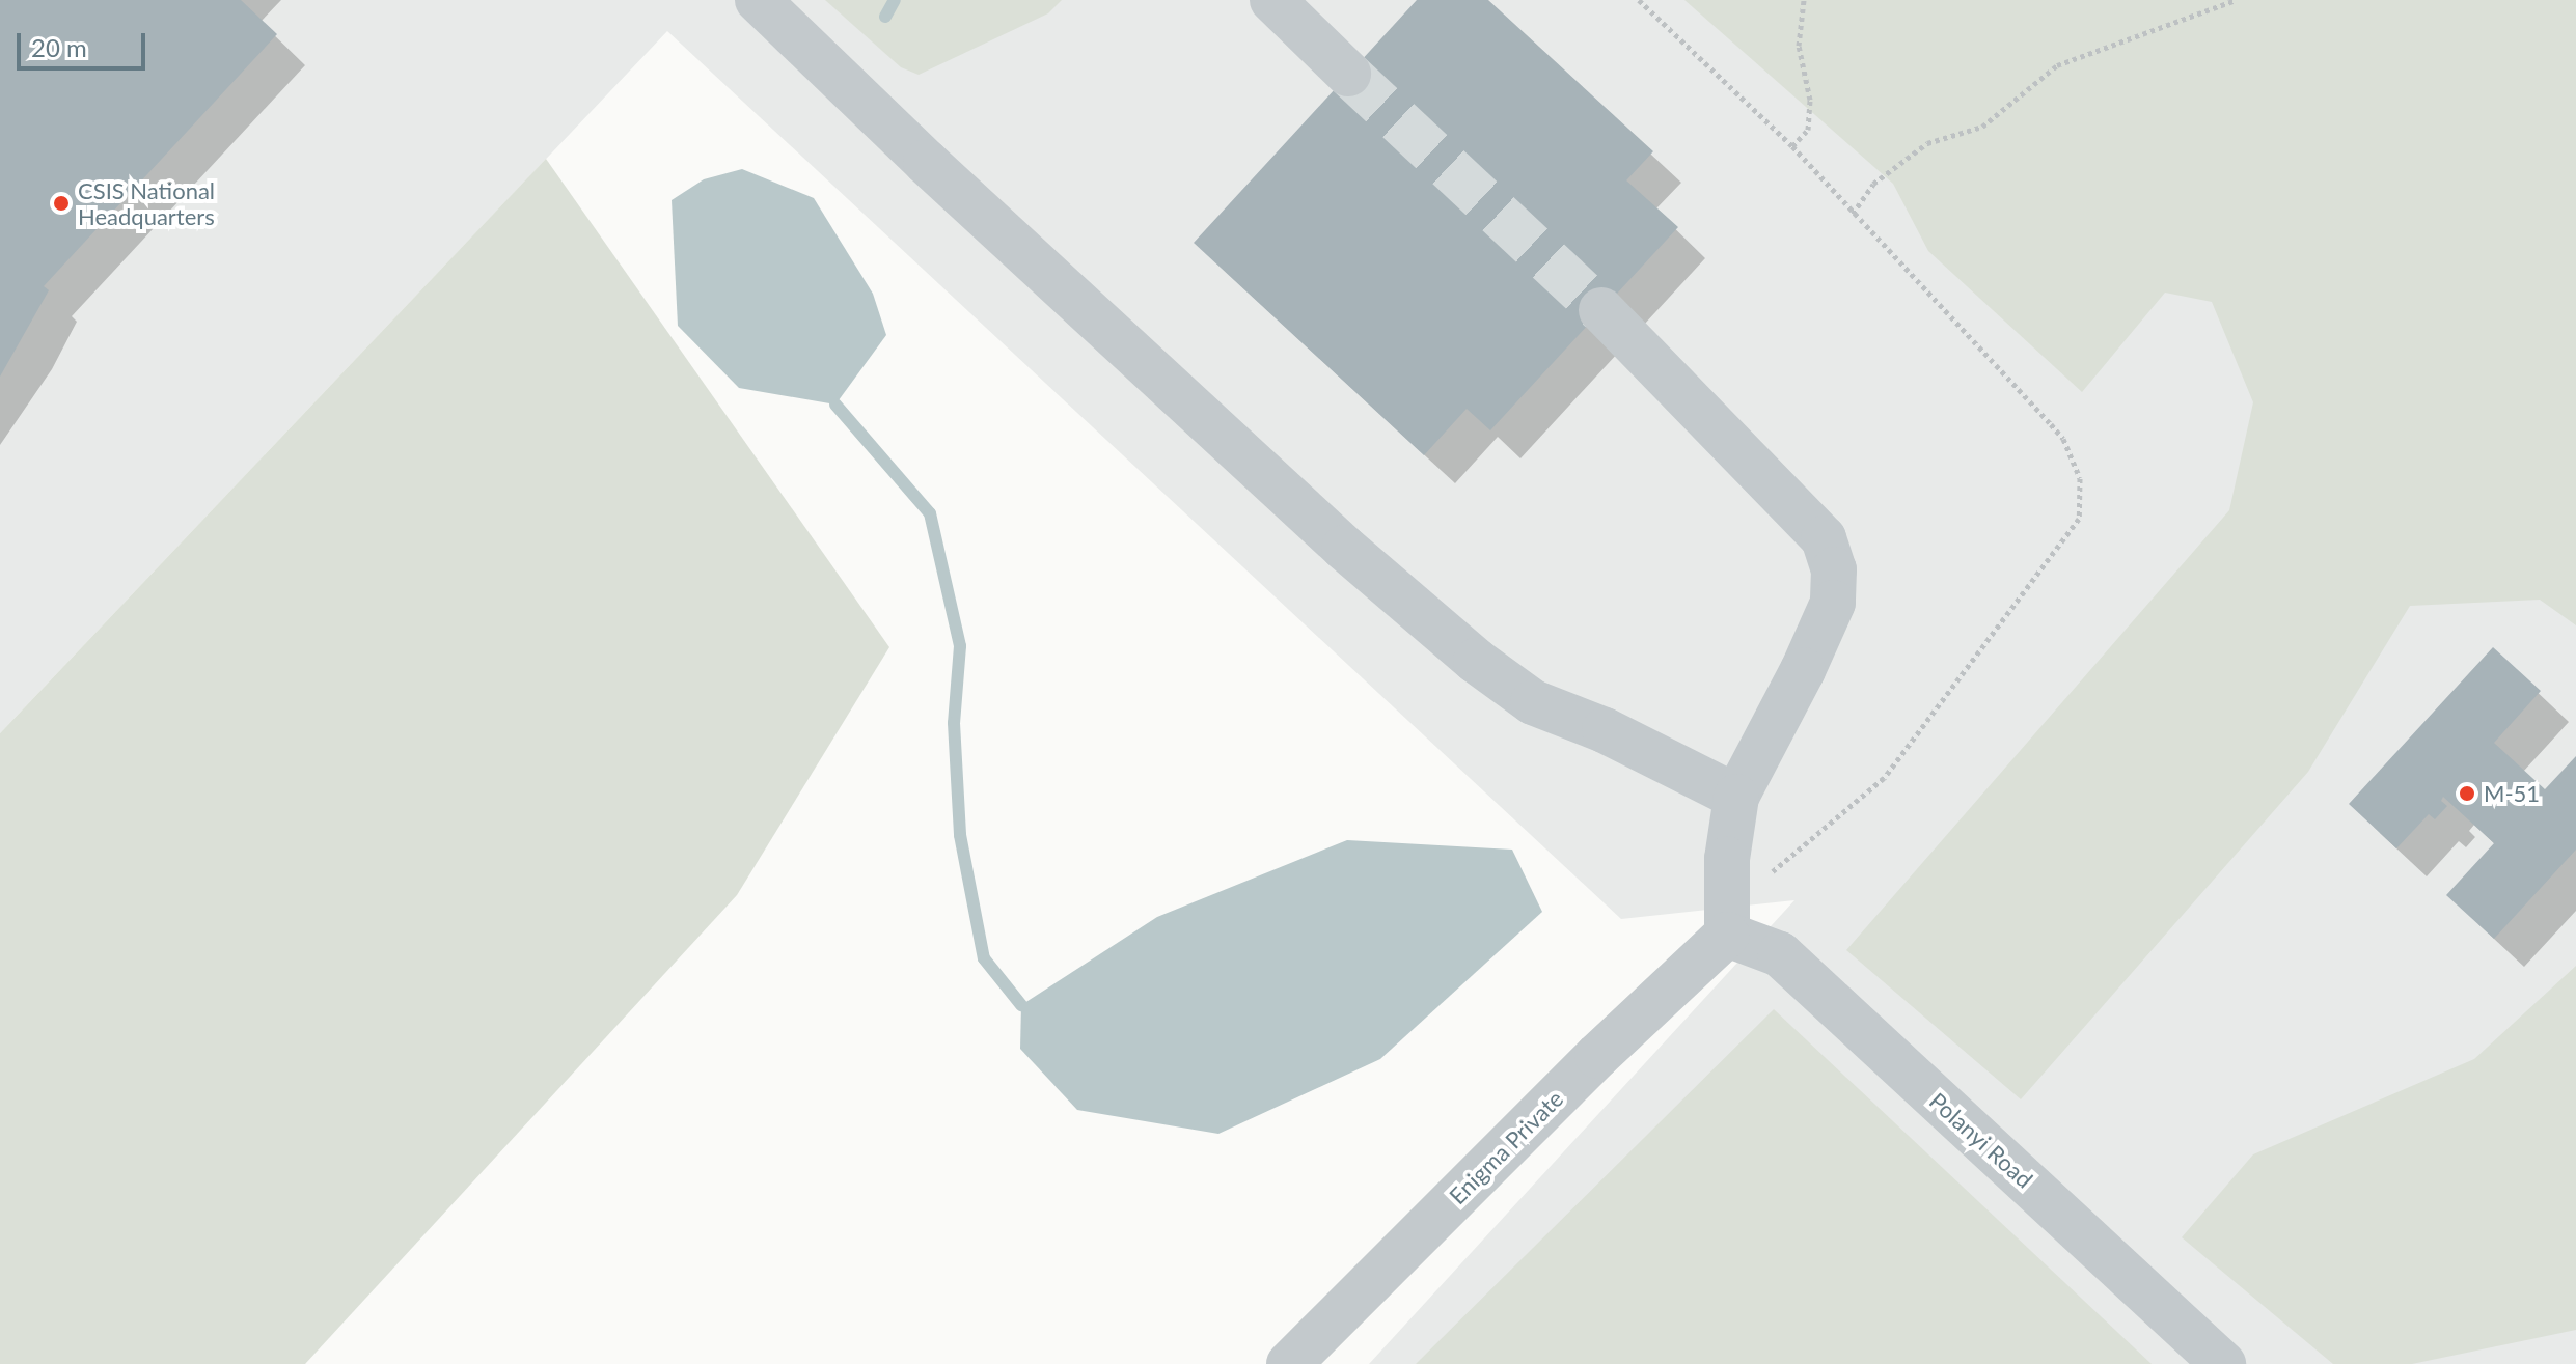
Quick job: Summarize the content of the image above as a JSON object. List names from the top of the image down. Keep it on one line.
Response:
{"streets":{"street":["Polanyi Road","Enigma Private"]},"crossings":[["Polanyi Road","Enigma Private"]],"places":["CSIS National Headquarters","M-51"],"scale_bar":"20 m"}
